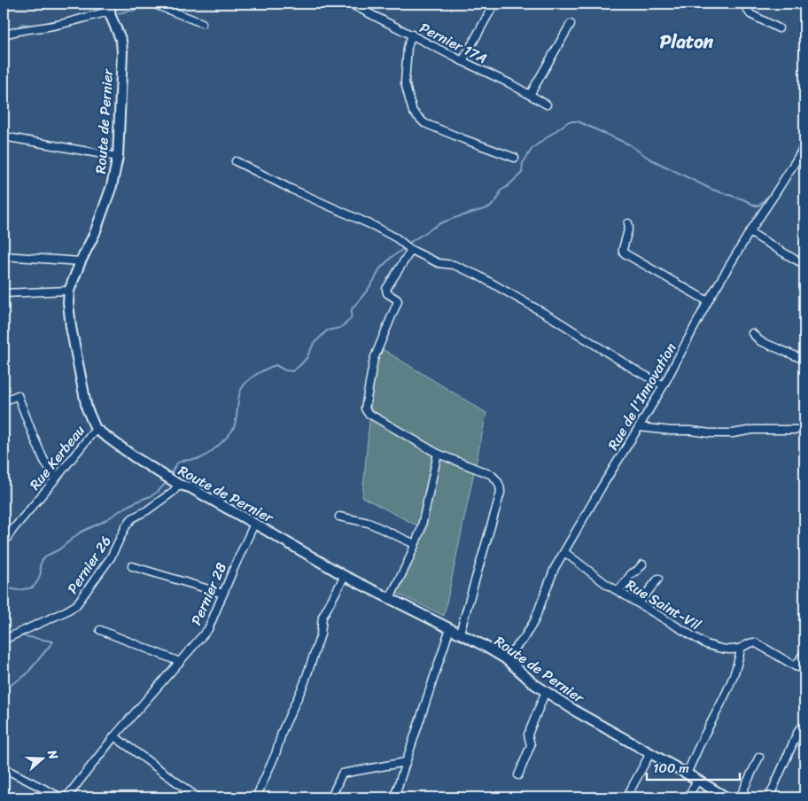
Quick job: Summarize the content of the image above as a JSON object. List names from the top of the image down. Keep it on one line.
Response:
{"streets":{"street":["Pernier 17A","Route de Pernier","Rue de l'Innovation","Rue Kerbeau","Pernier 26","Pernier 28","Rue Saint-Vil"]},"crossings":[["Route de Pernier","Rue de l'Innovation"],["Route de Pernier","Rue Kerbeau"],["Route de Pernier","Pernier 26"],["Route de Pernier","Pernier 28"],["Rue de l'Innovation","Rue Saint-Vil"]],"districts":["Platon"],"scale_bar":"100 m","north":"right"}
